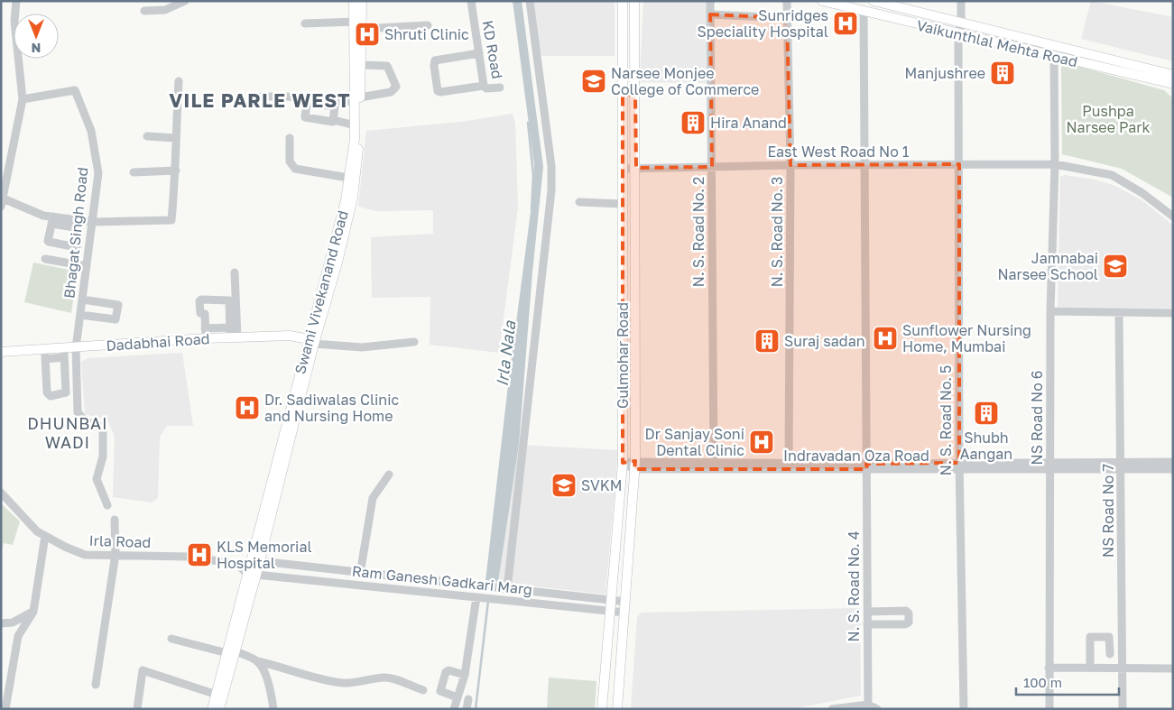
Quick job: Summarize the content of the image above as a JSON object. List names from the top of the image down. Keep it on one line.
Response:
{"streets":{"main road":["Vaikunthlal Mehta Road","Swami Vivekanand Road","Dadabhai Road","Gulmohar Road"],"street":["KD Road","East West Road No 1","N. S. Road No. 2","N. S. Road No. 3","Bhagat Singh Road","NS Road No 6","N. S. Road No. 5","Indravadan Oza Road","NS Road No 7","Irla Road","Ram Ganesh Gadkari Marg","N. S. Road No. 4"]},"crossings":[["Vaikunthlal Mehta Road","NS Road No 6"],["Vaikunthlal Mehta Road","N. S. Road No. 5"],["East West Road No 1","N. S. Road No. 2"],["East West Road No 1","N. S. Road No. 3"],["East West Road No 1","Gulmohar Road"],["East West Road No 1","NS Road No 6"],["East West Road No 1","N. S. Road No. 5"],["N. S. Road No. 2","Indravadan Oza Road"],["N. S. Road No. 3","Indravadan Oza Road"],["Bhagat Singh Road","Dadabhai Road"],["Swami Vivekanand Road","Dadabhai Road"],["Swami Vivekanand Road","Ram Ganesh Gadkari Marg"],["Gulmohar Road","Indravadan Oza Road"],["Gulmohar Road","Ram Ganesh Gadkari Marg"],["NS Road No 6","Indravadan Oza Road"],["N. S. Road No. 5","Indravadan Oza Road"],["Indravadan Oza Road","NS Road No 7"],["Indravadan Oza Road","N. S. Road No. 4"],["Irla Road","Ram Ganesh Gadkari Marg"]],"districts":["VILE PARLE WEST","DHUNBAI WADI"],"water":["Irla Nala"],"parks":["Pushpa Narsee Park"],"places":{"hospital":["Sunridges Speciality Hospital","Shruti Clinic","Sunflower Nursing Home, Mumbai","Dr. Sadiwalas Clinic and Nursing Home","Dr Sanjay Soni Dental Clinic","KLS Memorial Hospital"],"building":["Manjushree","Hira Anand","Suraj sadan","Shubh Aangan"],"school or university":["Narsee Monjee College of Commerce","Jamnabai Narsee School","SVKM"]},"scale_bar":"100 m","north":"bottom"}
